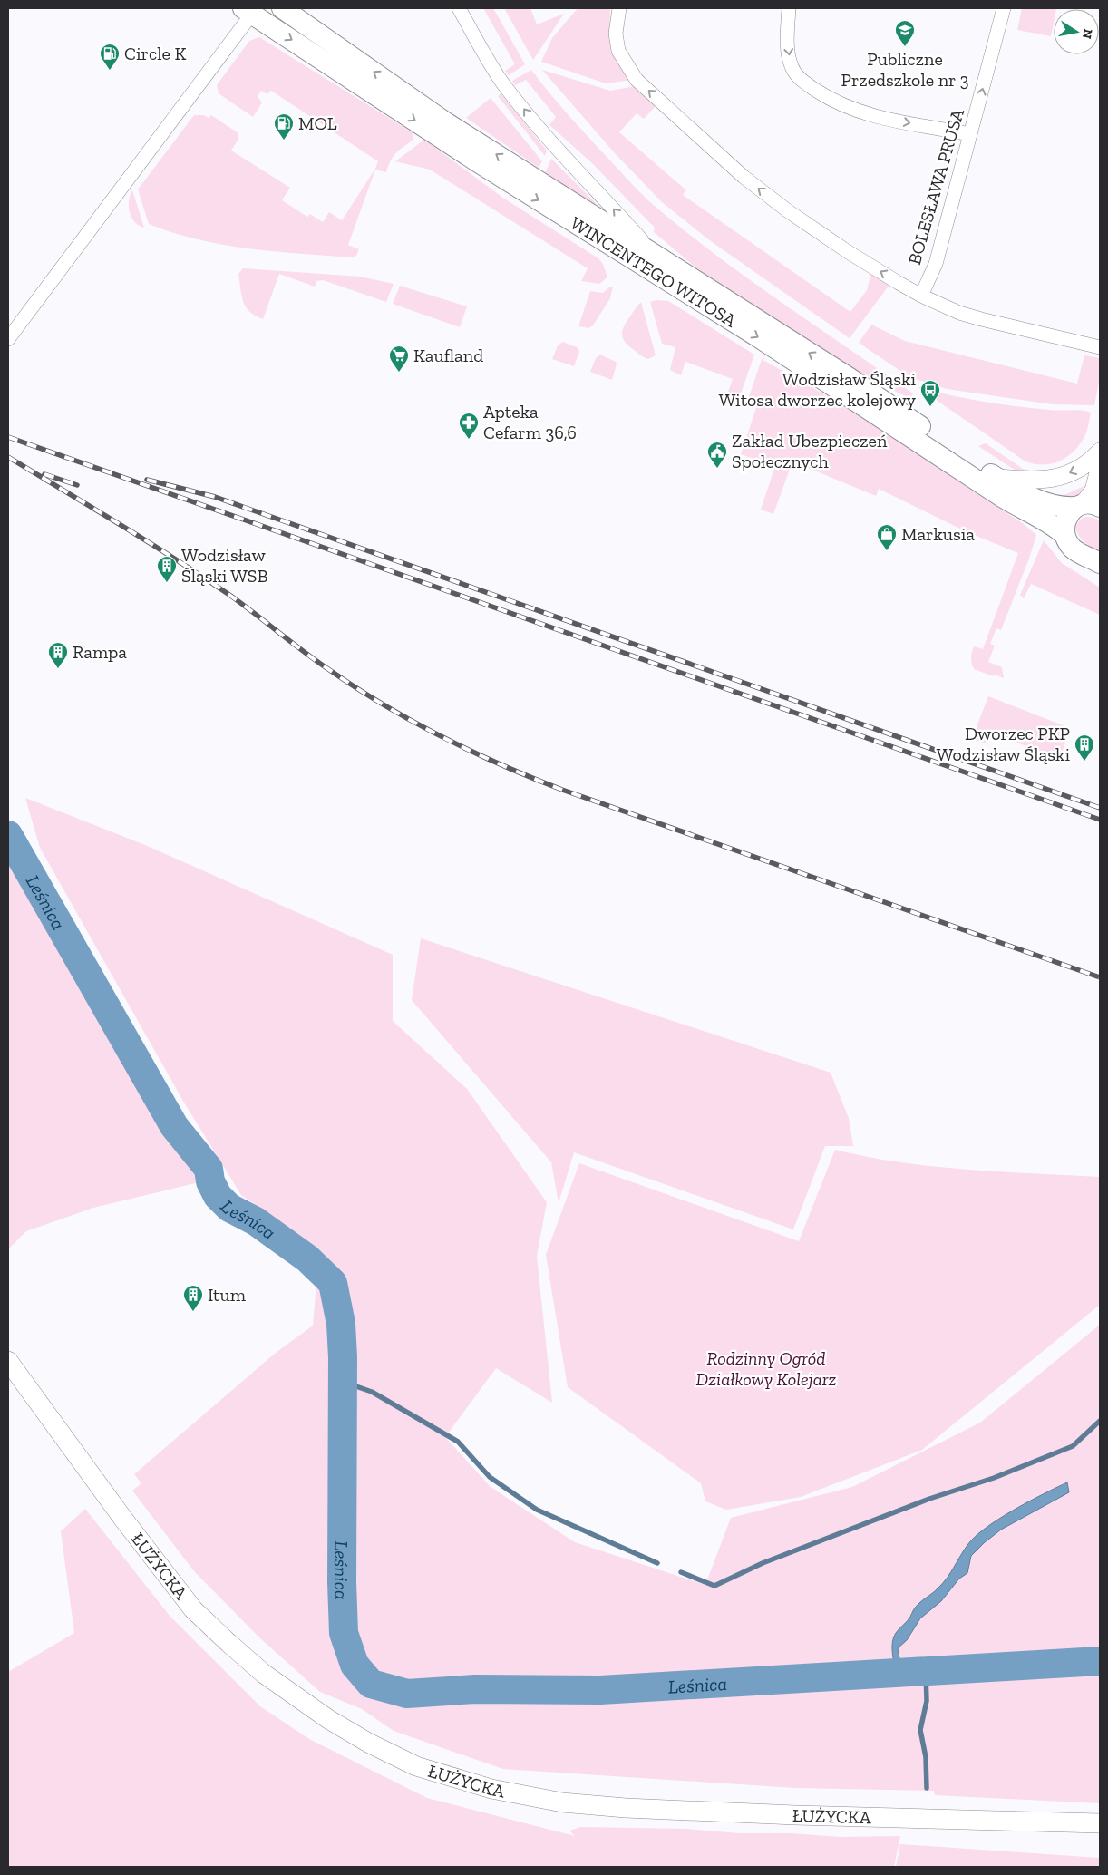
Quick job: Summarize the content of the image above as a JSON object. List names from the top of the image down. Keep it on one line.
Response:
{"streets":{"main road":["WINCENTEGO WITOSA","ŁUŻYCKA"],"street":["BOLESŁAWA PRUSA"]},"one_way":["BOLESŁAWA PRUSA"],"water":["Leśnica"],"parks":["Rodzinny Ogród Działkowy Kolejarz"],"places":{"school or university":["Publiczne Przedszkole nr 3"],"fuel station":["Circle K","MOL"],"supermarket":["Kaufland"],"bus stop":["Wodzisław Śląski Witosa dworzec kolejowy"],"pharmacy":["Apteka Cefarm 36,6"],"public building":["Zakład Ubezpieczeń Społecznych"],"shop":["Markusia"],"building":["Wodzisław Śląski WSB","Rampa","Dworzec PKP Wodzisław Śląski","Itum"]},"north":"right"}
